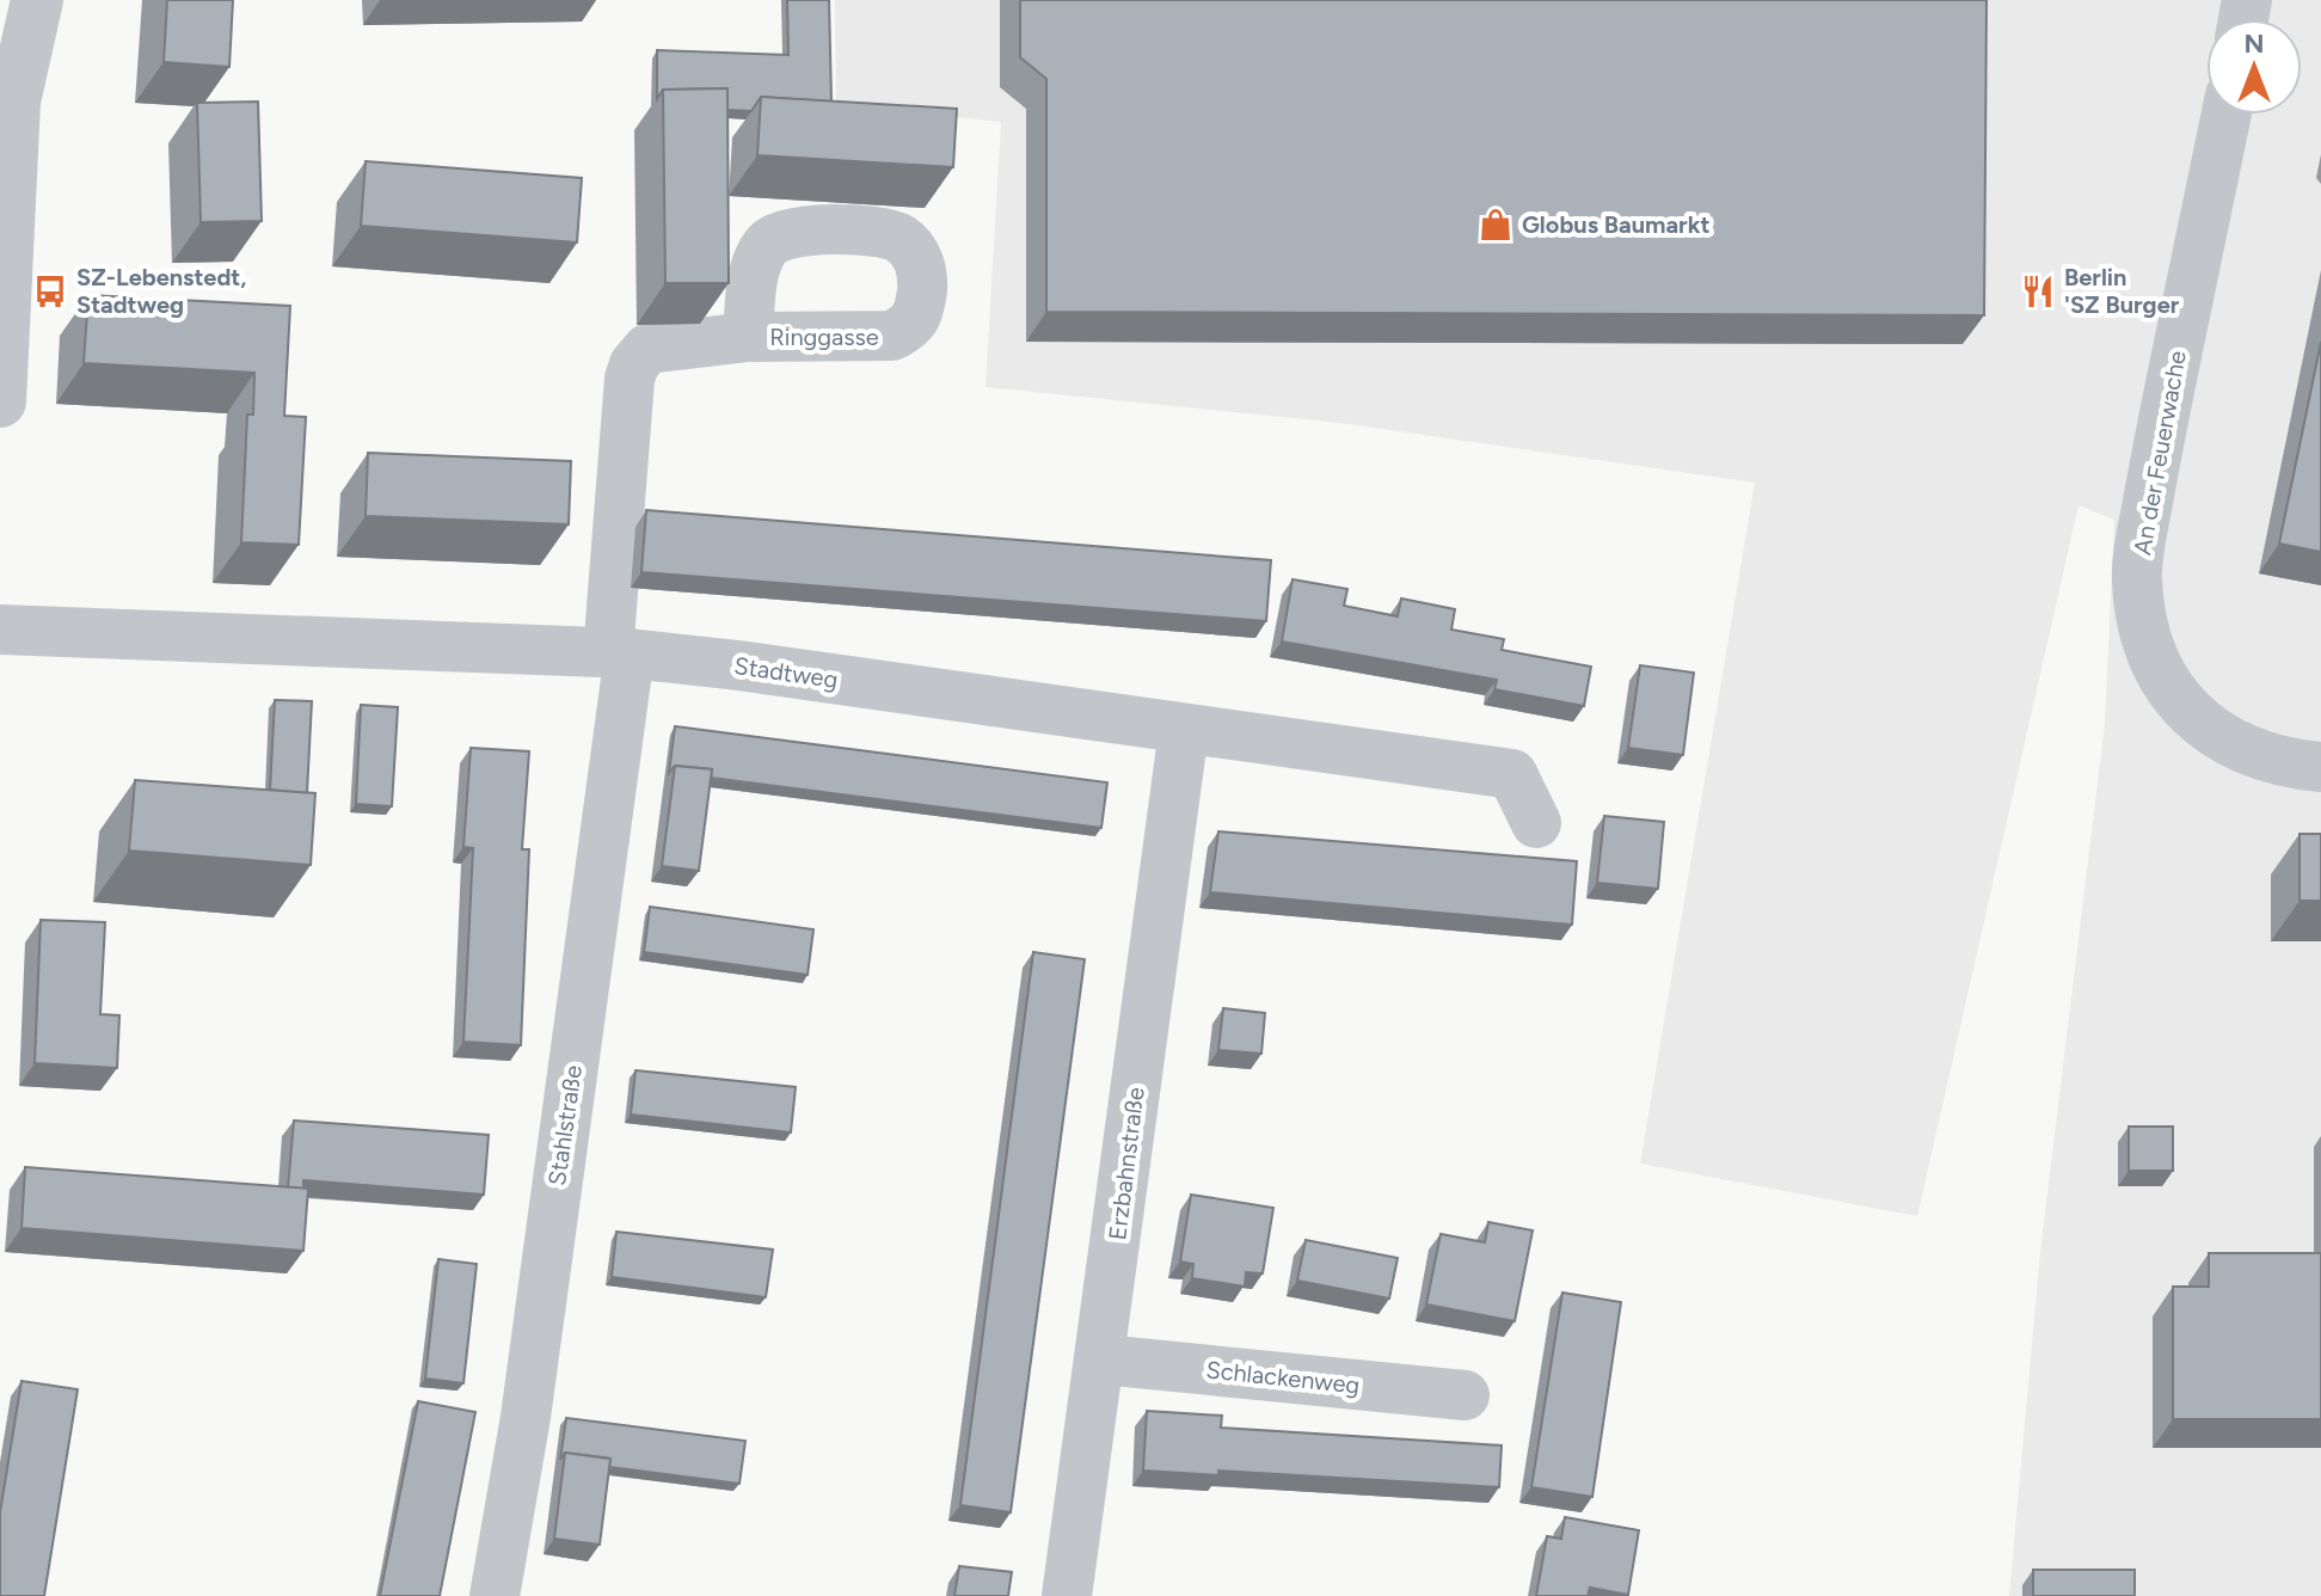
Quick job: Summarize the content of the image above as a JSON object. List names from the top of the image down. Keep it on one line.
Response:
{"streets":{"street":["Ringgasse","An der Feuerwache","Stadtweg","Stahlstraße","Erzbahnstraße","Schlackenweg"]},"crossings":[["Ringgasse","Stadtweg"],["Ringgasse","Stahlstraße"],["Stadtweg","Stahlstraße"],["Stadtweg","Erzbahnstraße"],["Erzbahnstraße","Schlackenweg"]],"places":{"shop":["Globus Baumarkt"],"bus stop":["SZ-Lebenstedt, Stadtweg"],"restaurant":["Berlin 'SZ Burger"]},"north":"top"}
